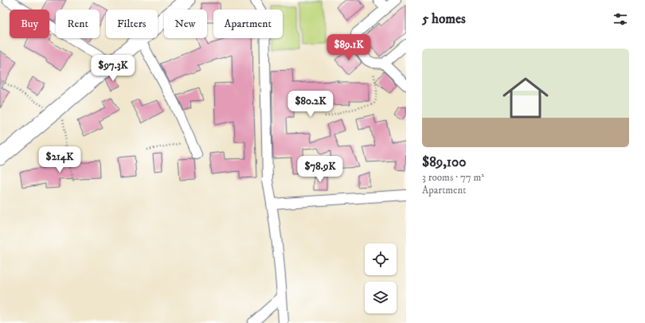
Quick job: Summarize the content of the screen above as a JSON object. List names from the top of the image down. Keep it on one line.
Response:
{"page":{"heading":"5 homes","chip":["Buy","Rent","Filters","New","Apartment"],"price":["$89.1K","$97.3K","$80.2K","$214K","$78.9K"],"list":[{"name":"$89,100","note":"3 rooms · 77 m² · Apartment"}]}}
